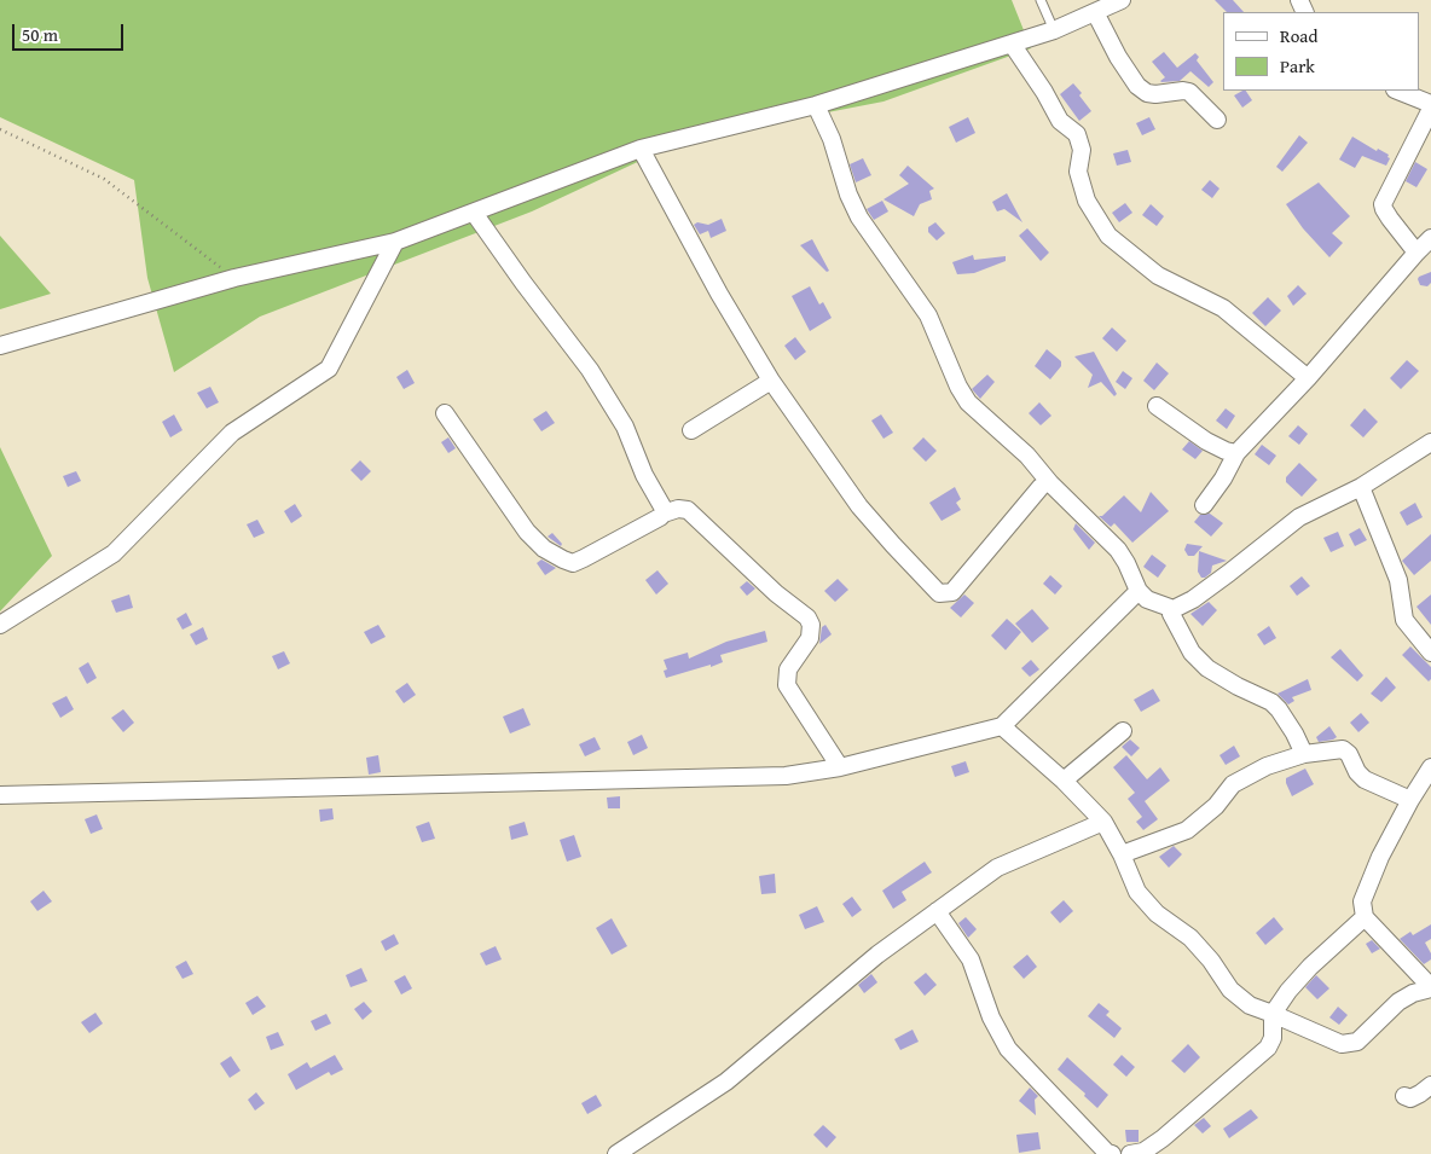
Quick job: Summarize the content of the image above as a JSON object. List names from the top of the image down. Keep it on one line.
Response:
{"legend":["Road","Park"],"scale_bar":"50 m"}
